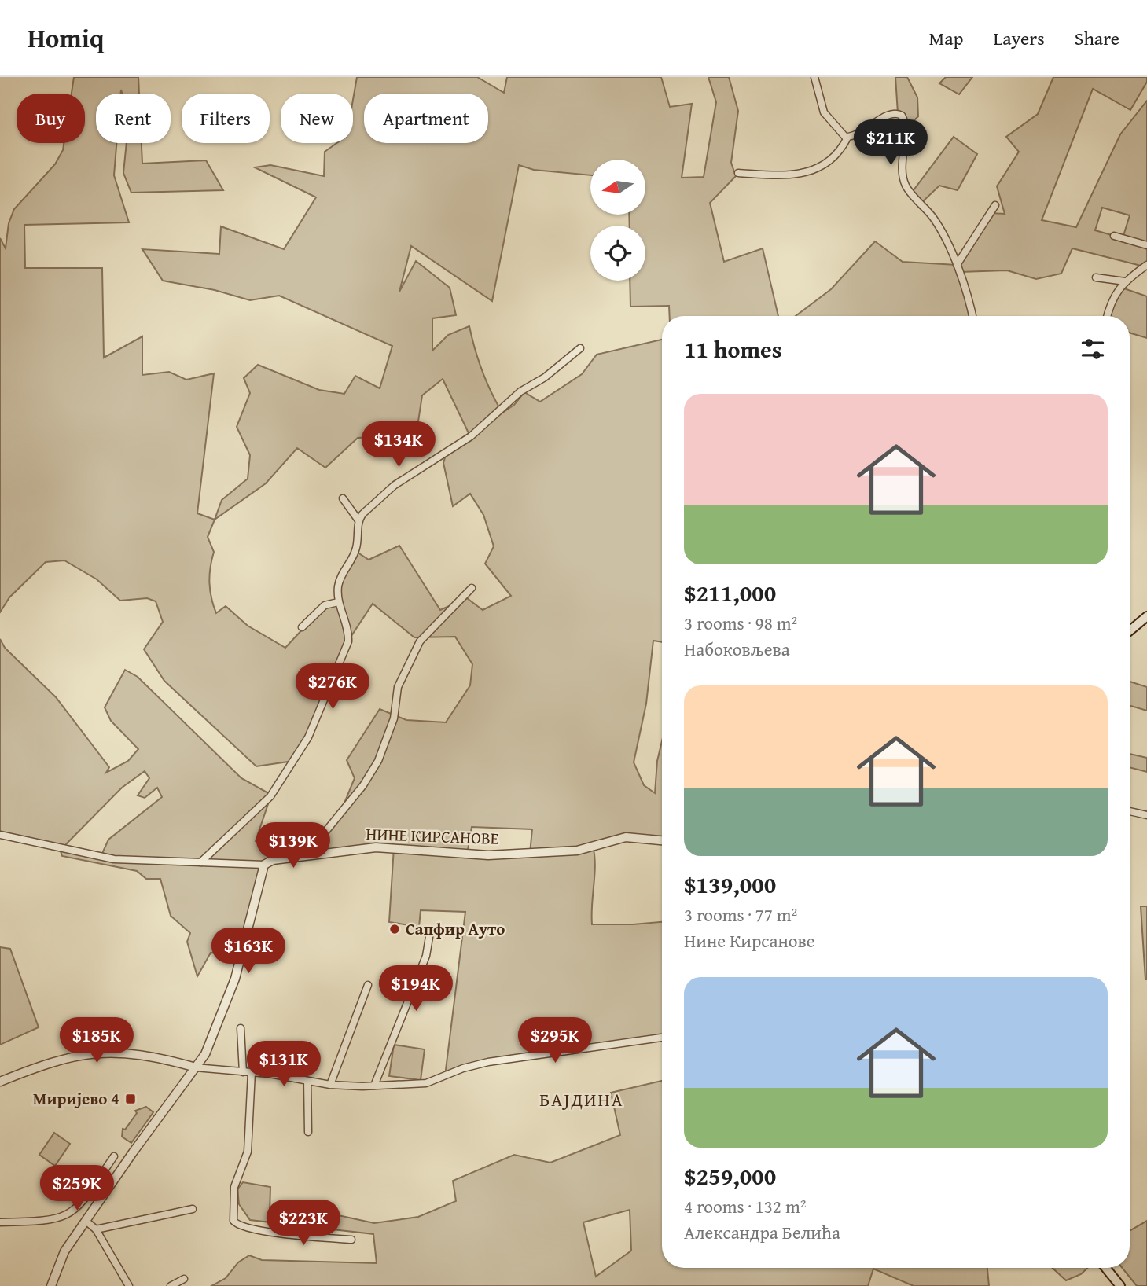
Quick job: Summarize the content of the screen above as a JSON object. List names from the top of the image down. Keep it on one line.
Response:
{"streets":{"street":["НИНЕ КИРСАНОВЕ"]},"districts":["БАЈДИНА"],"places":{"other":["Сапфир Ауто"],"transit":["Миријево 4"]},"north":"left","page":{"header":"Homiq","nav":["Map","Layers","Share"],"chip":["Buy","Rent","Filters","New","Apartment"],"price":["$211K","$134K","$276K","$139K","$163K","$194K","$185K","$295K","$131K","$259K","$223K"],"heading":"11 homes","list":[{"name":"$211,000","note":"3 rooms · 98 m² · Набоковљева"},{"name":"$139,000","note":"3 rooms · 77 m² · Нине Кирсанове"},{"name":"$259,000","note":"4 rooms · 132 m² · Александра Белића"}]}}
